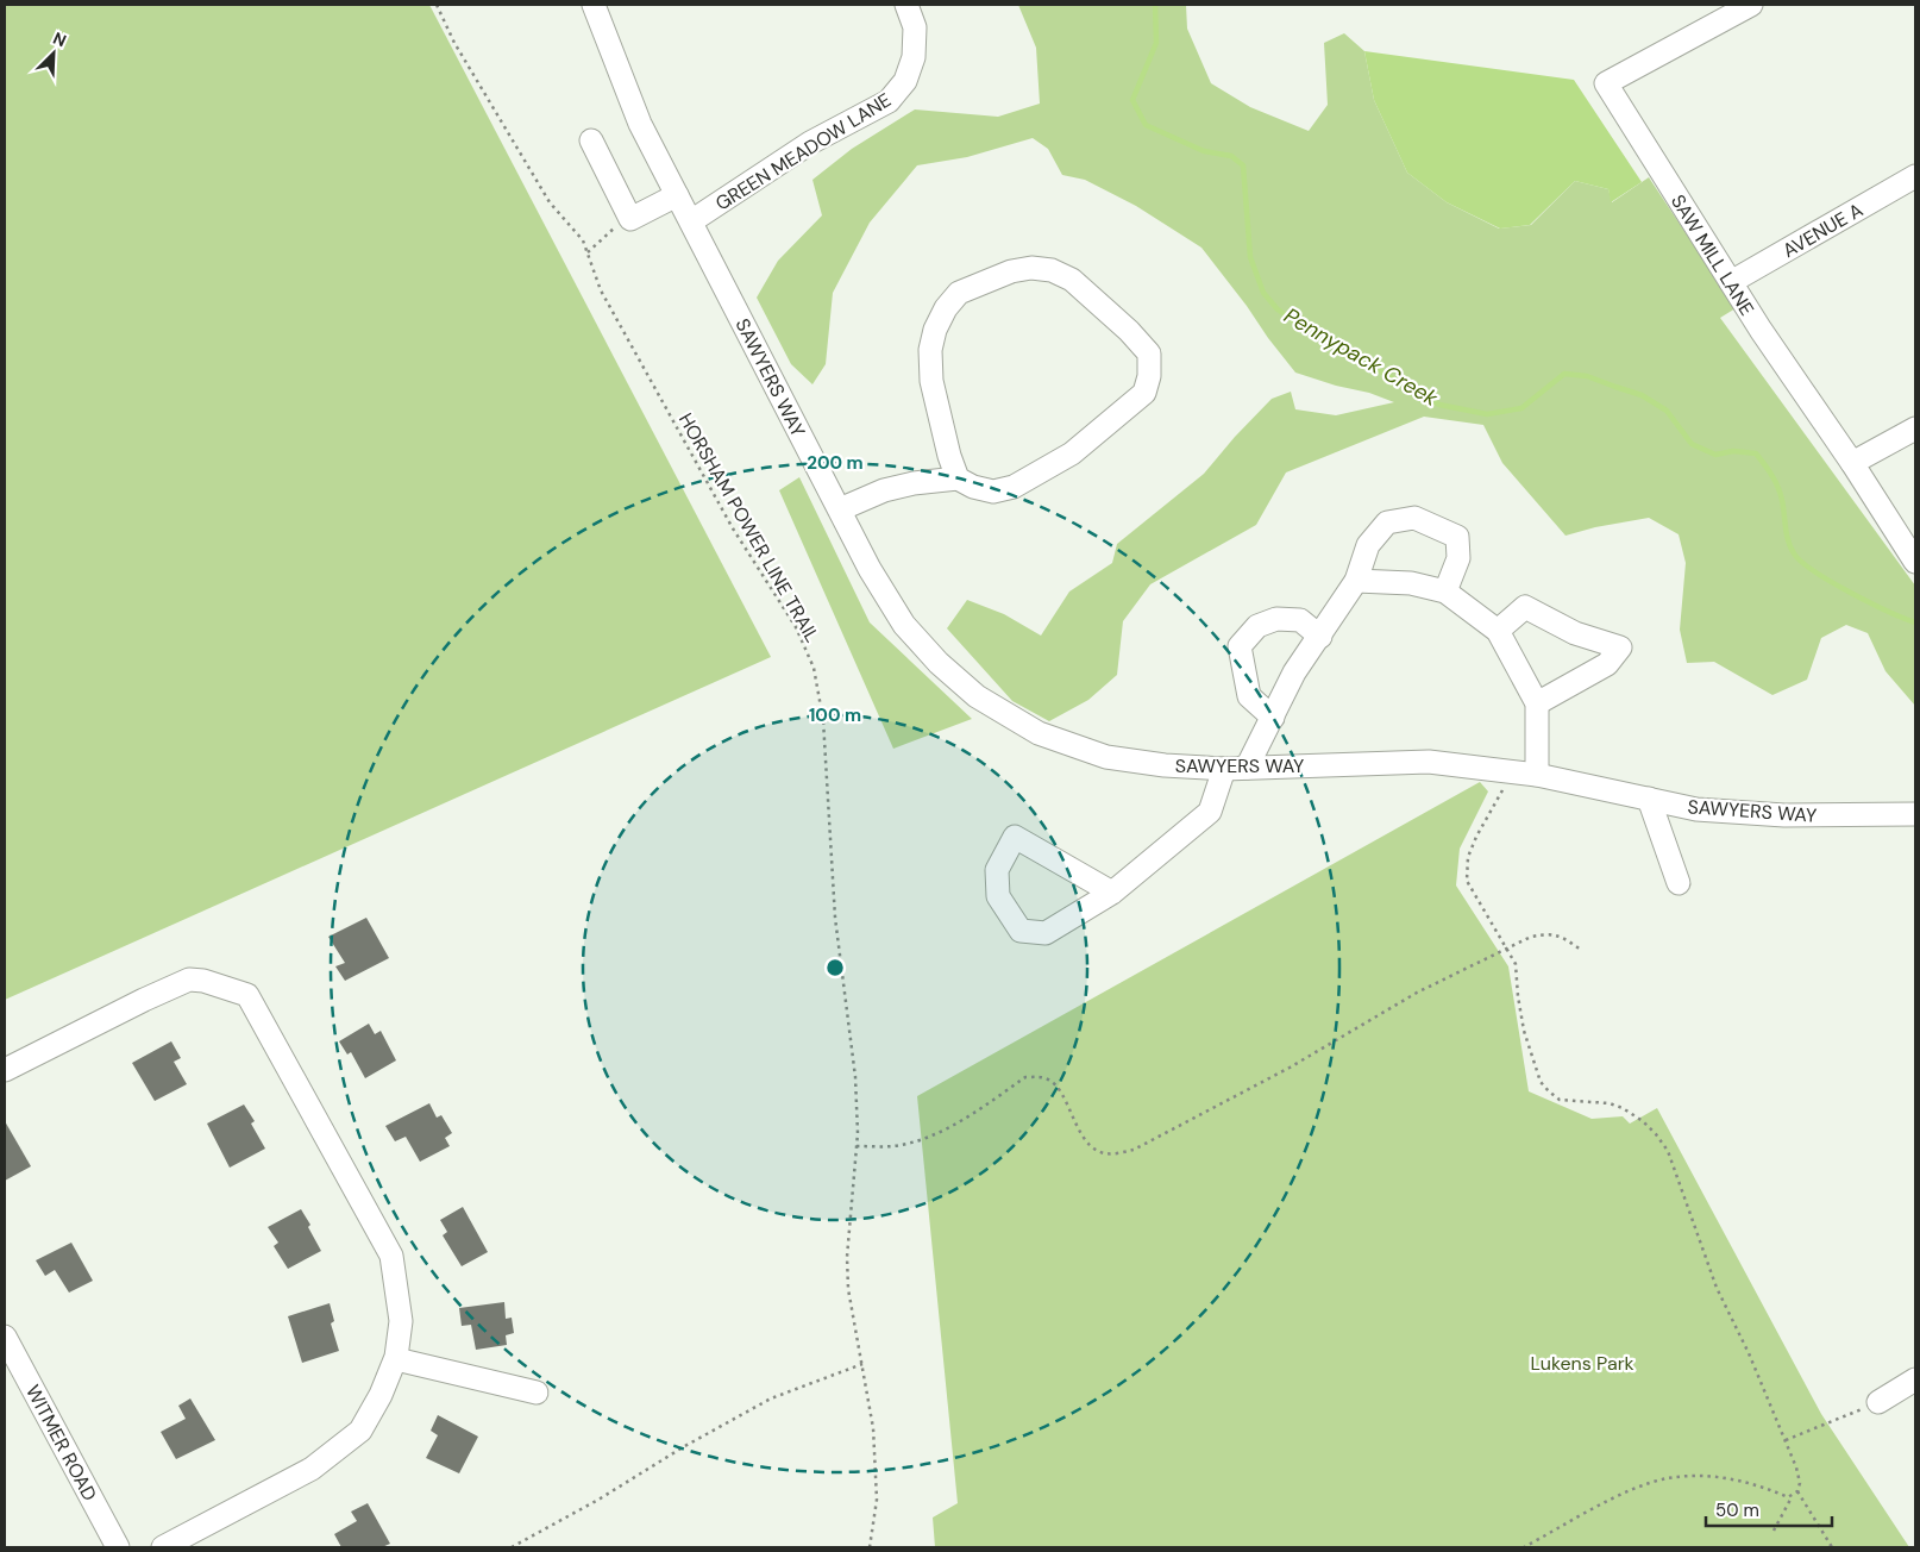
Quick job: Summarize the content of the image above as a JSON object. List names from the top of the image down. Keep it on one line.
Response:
{"streets":{"street":["GREEN MEADOW LANE","AVENUE A","SAW MILL LANE","SAWYERS WAY","WITMER ROAD"],"path":["HORSHAM POWER LINE TRAIL"]},"crossings":[["GREEN MEADOW LANE","SAWYERS WAY"],["AVENUE A","SAW MILL LANE"]],"water":["Pennypack Creek"],"parks":["Lukens Park"],"scale_bar":"50 m","north":"top right","rings":["200 m","100 m"]}
